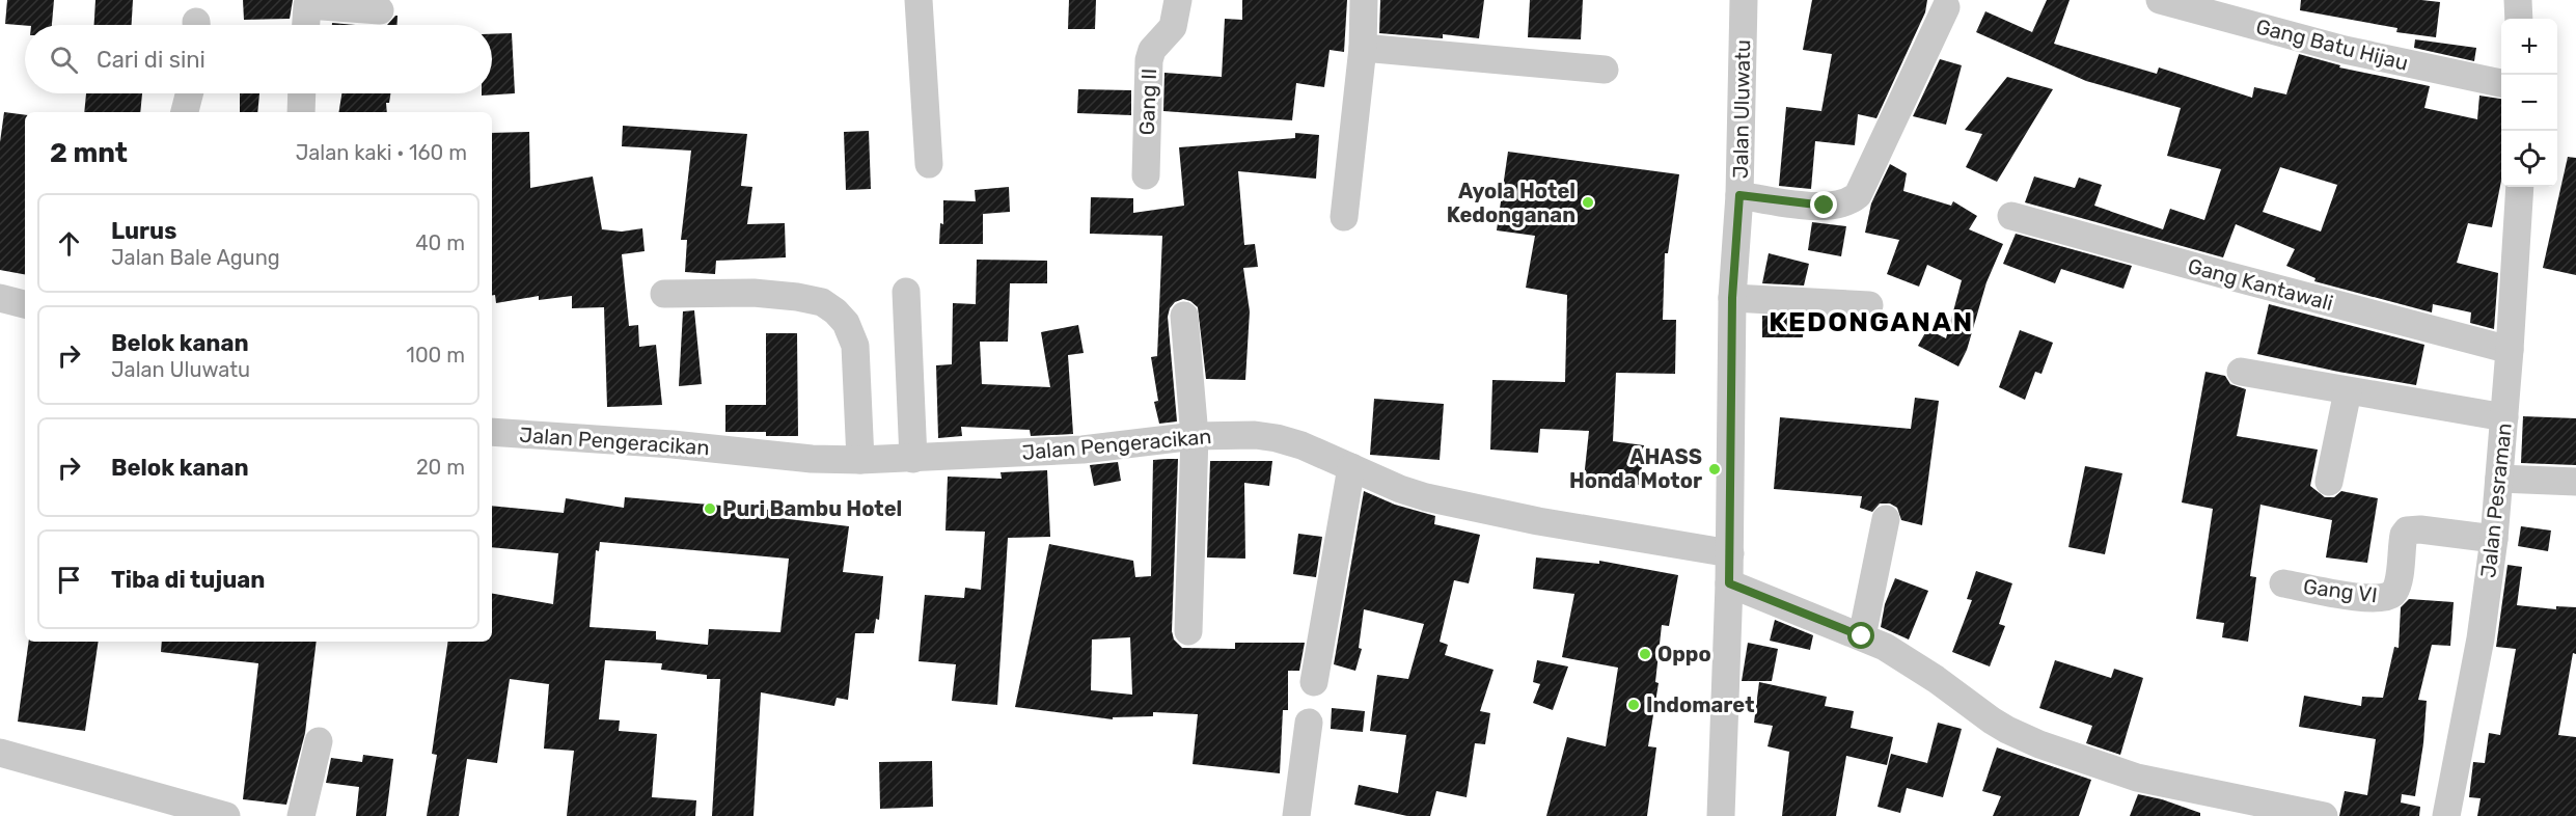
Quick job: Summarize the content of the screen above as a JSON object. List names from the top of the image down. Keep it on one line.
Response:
{"streets":{"street":["Gang Batu Hijau","Gang II","Jalan Uluwatu","Gang Kantawali","Jalan Pengeracikan","Jalan Pesraman","Gang VI"]},"crossings":[["Jalan Uluwatu","Jalan Pengeracikan"],["Gang Kantawali","Jalan Pesraman"],["Jalan Pesraman","Gang VI"]],"districts":["KEDONGANAN"],"places":["Ayola Hotel Kedonganan","AHASS Honda Motor","Puri Bambu Hotel","Oppo","Indomaret"],"page":{"map_buttons":["+","−"],"search":"Cari di sini","heading":["2 mnt","Jalan kaki · 160 m"],"list":[["Lurus","Jalan Bale Agung","40 m"],["Belok kanan","Jalan Uluwatu","100 m"],["Belok kanan","20 m"],"Tiba di tujuan"]}}
